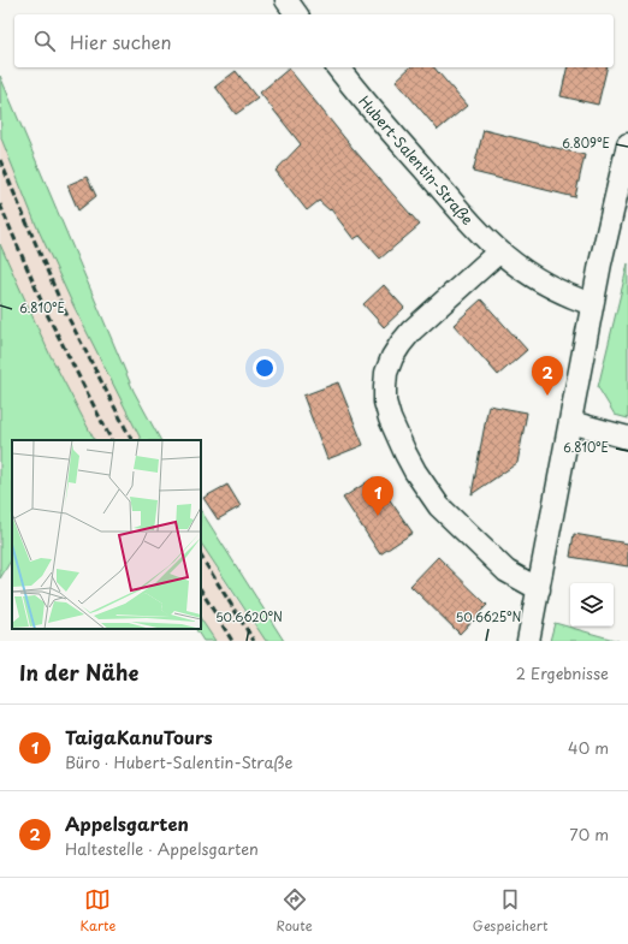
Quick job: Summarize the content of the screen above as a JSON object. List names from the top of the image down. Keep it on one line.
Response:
{"streets":{"street":["Hubert-Salentin-Straße"]},"page":{"search":"Hier suchen","pins":["2","1"],"heading":["In der Nähe","2 Ergebnisse"],"list":[{"mark":"1","name":"TaigaKanuTours","note":"Büro · Hubert-Salentin-Straße","value":"40 m"},{"mark":"2","name":"Appelsgarten","note":"Haltestelle · Appelsgarten","value":"70 m"}],"nav":["Karte","Route","Gespeichert"]},"coordinates":["6.809°E","6.810°E","50.6620°N","50.6625°N"]}
